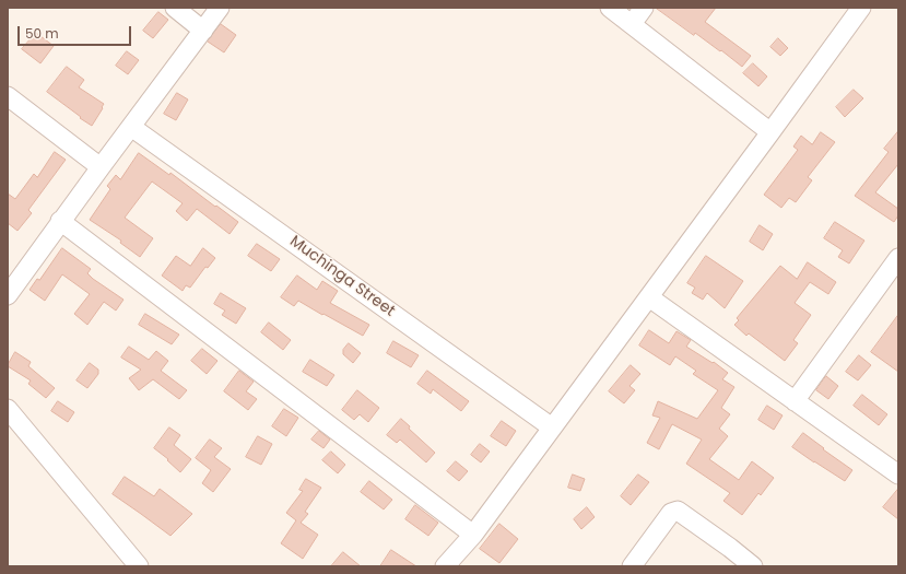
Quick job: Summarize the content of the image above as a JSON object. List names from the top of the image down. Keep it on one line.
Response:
{"streets":{"street":["Muchinga Street"]},"scale_bar":"50 m"}
